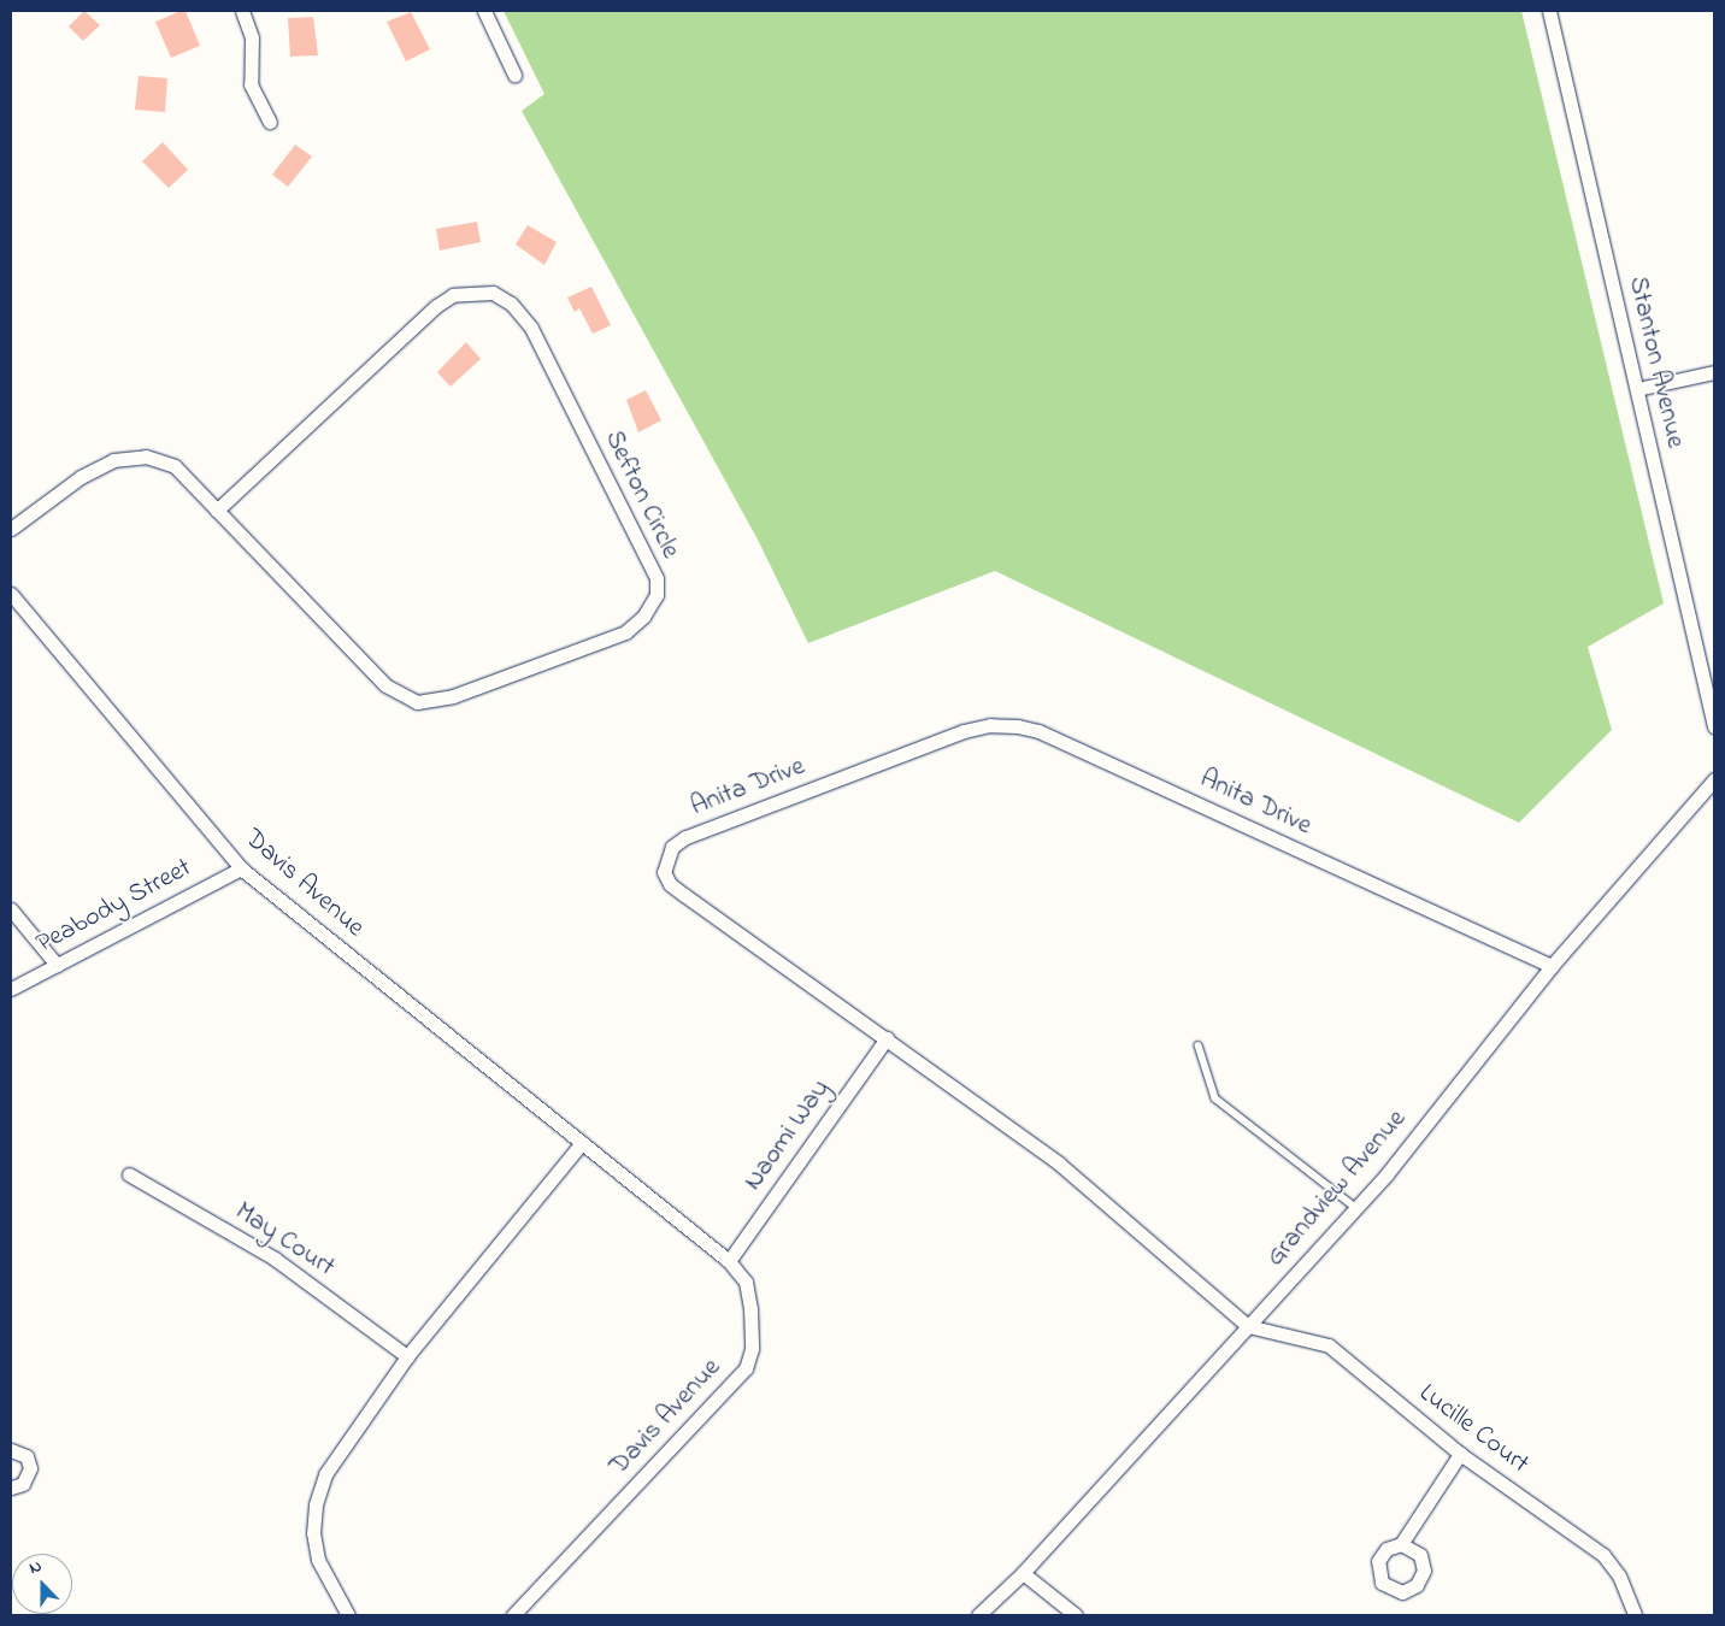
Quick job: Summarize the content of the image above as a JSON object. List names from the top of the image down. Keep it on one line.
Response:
{"streets":{"street":["Stanton Avenue","Sefton Circle","Anita Drive","Davis Avenue","Peabody Street","Naomi Way","Grandview Avenue","May Court","Lucille Court"]},"crossings":[["Anita Drive","Naomi Way"],["Anita Drive","Grandview Avenue"],["Anita Drive","Lucille Court"],["Davis Avenue","Peabody Street"],["Davis Avenue","Naomi Way"],["Grandview Avenue","Lucille Court"]],"north":"top"}
